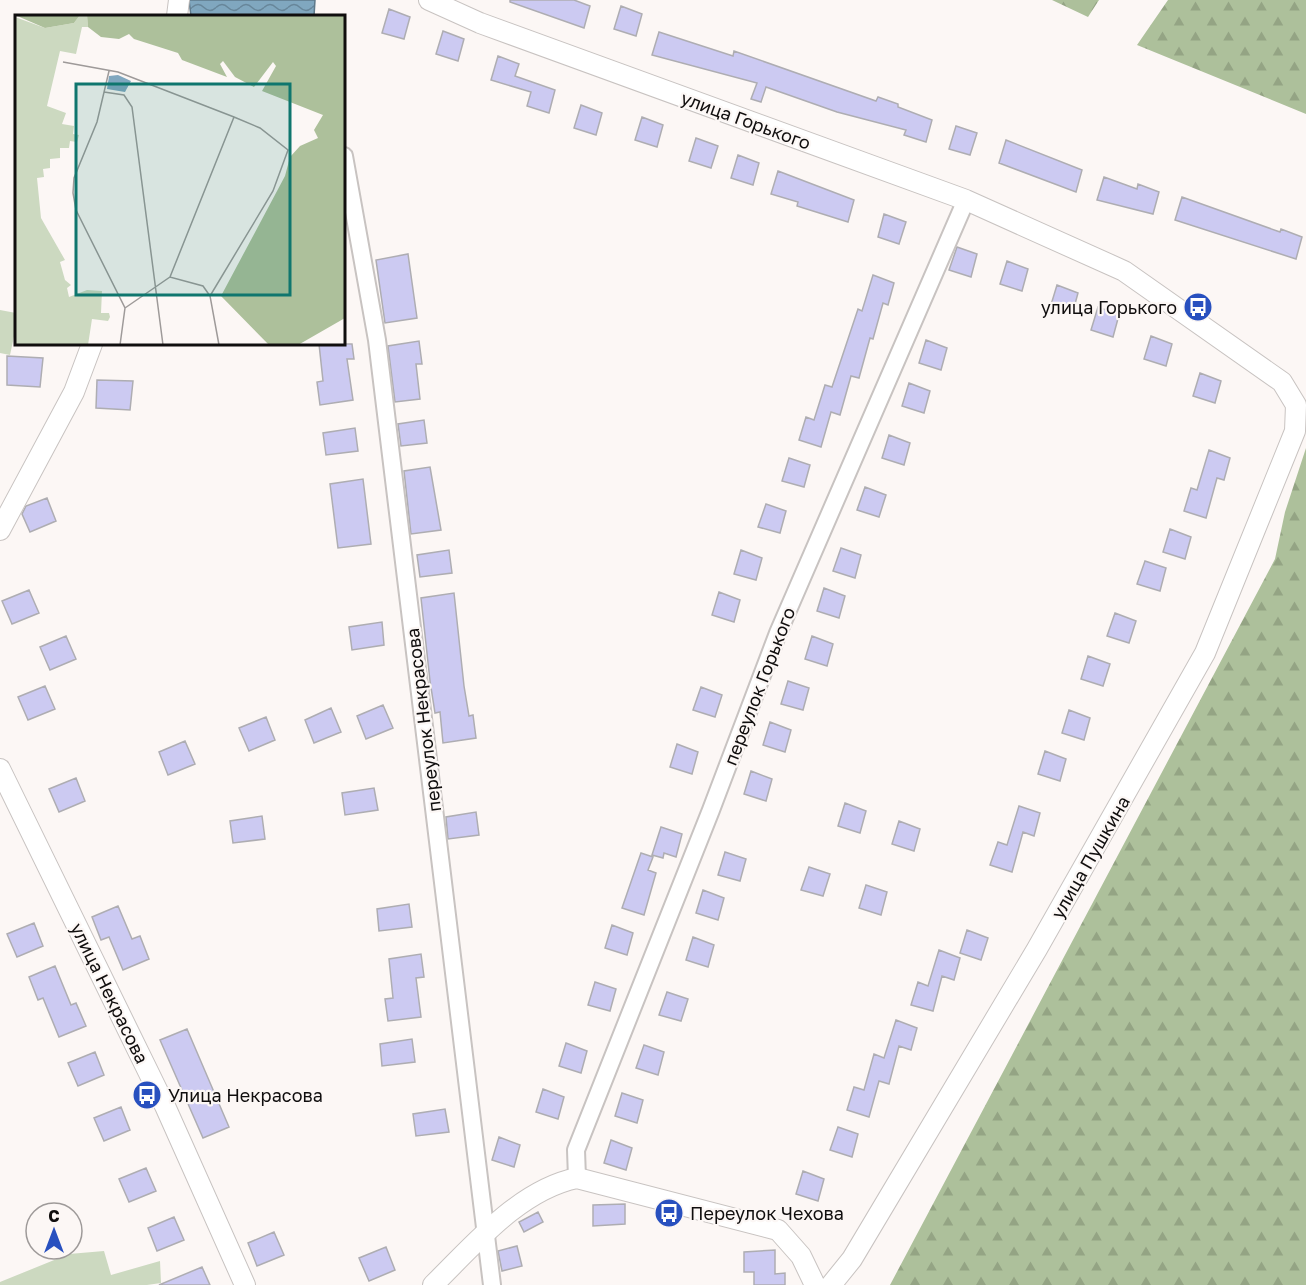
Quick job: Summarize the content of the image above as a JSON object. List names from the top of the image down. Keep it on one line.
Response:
{"streets":{"street":["улица Горького","переулок Горького","переулок Некрасова","улица Пушкина","улица Некрасова"]},"crossings":[["улица Горького","переулок Горького"],["улица Горького","улица Пушкина"]],"places":{"bus stop":["улица Горького","Улица Некрасова","Переулок Чехова"]},"north":"top"}
